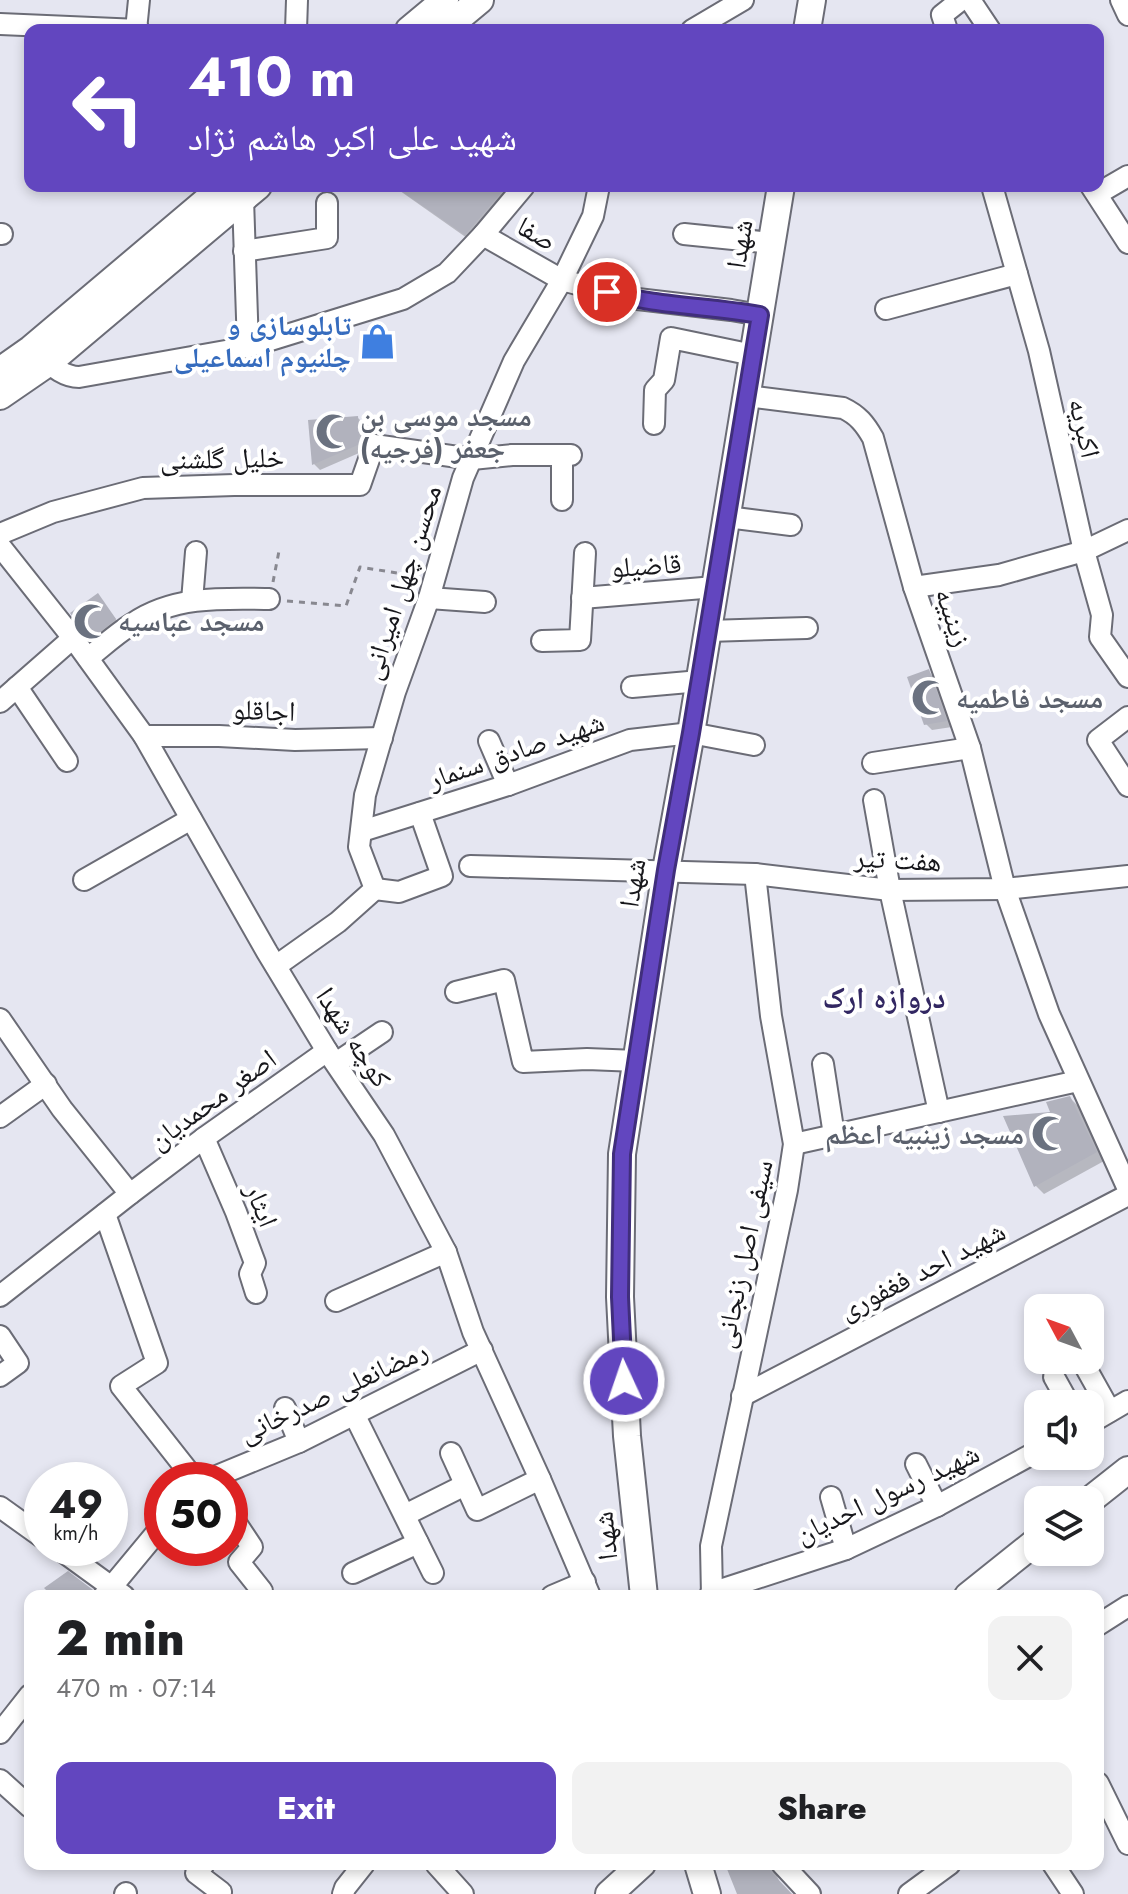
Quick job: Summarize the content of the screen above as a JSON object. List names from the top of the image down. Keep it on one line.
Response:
{"streets":{"main road":["شهدا"],"street":["صفا","اکبریه","خلیل گلشنی","قاضیلو","محسن چهل امیرانی","زینبیه","اجاقلو","شهید صادق سنمار","هفت تیر","کوچه شهدا","اصغر محمدیان","ایثار","سیفی اصل زنجانی","شهید احد فغفوری","رمضانعلی صدرخانی","شهید رسول احدیان"]},"crossings":[["صفا","شهدا"],["صفا","محسن چهل امیرانی"],["شهدا","قاضیلو"],["شهدا","زینبیه"],["شهدا","شهید صادق سنمار"],["شهدا","هفت تیر"],["خلیل گلشنی","محسن چهل امیرانی"],["محسن چهل امیرانی","اجاقلو"],["محسن چهل امیرانی","شهید صادق سنمار"],["زینبیه","هفت تیر"],["زینبیه","شهید احد فغفوری"],["اجاقلو","کوچه شهدا"],["هفت تیر","سیفی اصل زنجانی"],["کوچه شهدا","اصغر محمدیان"],["کوچه شهدا","رمضانعلی صدرخانی"],["اصغر محمدیان","ایثار"],["سیفی اصل زنجانی","شهید احد فغفوری"]],"districts":["دروازه ارک"],"places":{"shop":["تابلوسازی و چلنیوم اسماعیلی"],"mosque":["مسجد موسی بن جعفر (فرجیه)","مسجد عباسیه","مسجد فاطمیه","مسجد زینبیه اعظم"]},"north":"top left","page":{"turn":["410 m","شهید علی اکبر هاشم نژاد"],"speed":"49 km/h","limit":"50","heading":["2 min","470 m · 07:14"],"buttons":["Exit","Share"]}}
